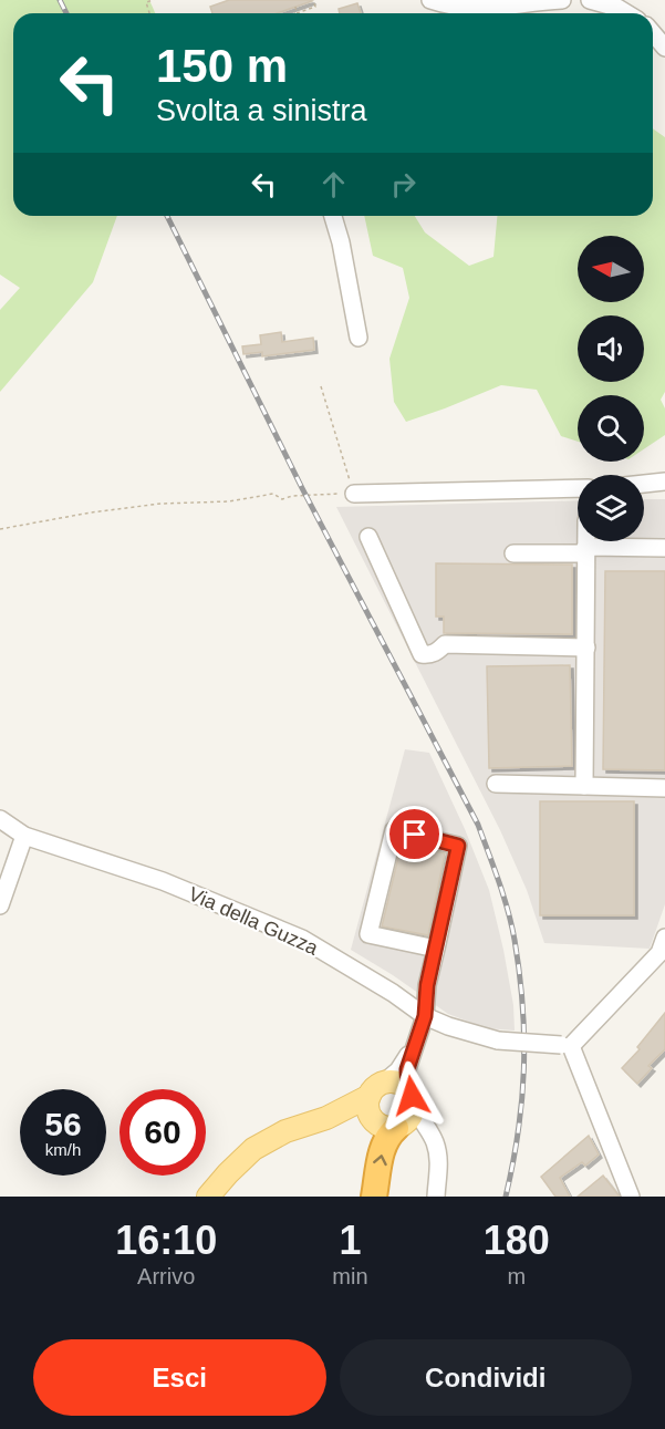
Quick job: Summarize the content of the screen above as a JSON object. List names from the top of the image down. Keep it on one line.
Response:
{"streets":{"street":["Via della Guzza"]},"north":"left","page":{"turn":["150 m","Svolta a sinistra"],"speed":"56 km/h","limit":"60","eta":["16:10","Arrivo","1","min","180","m"],"buttons":["Esci","Condividi"]}}
